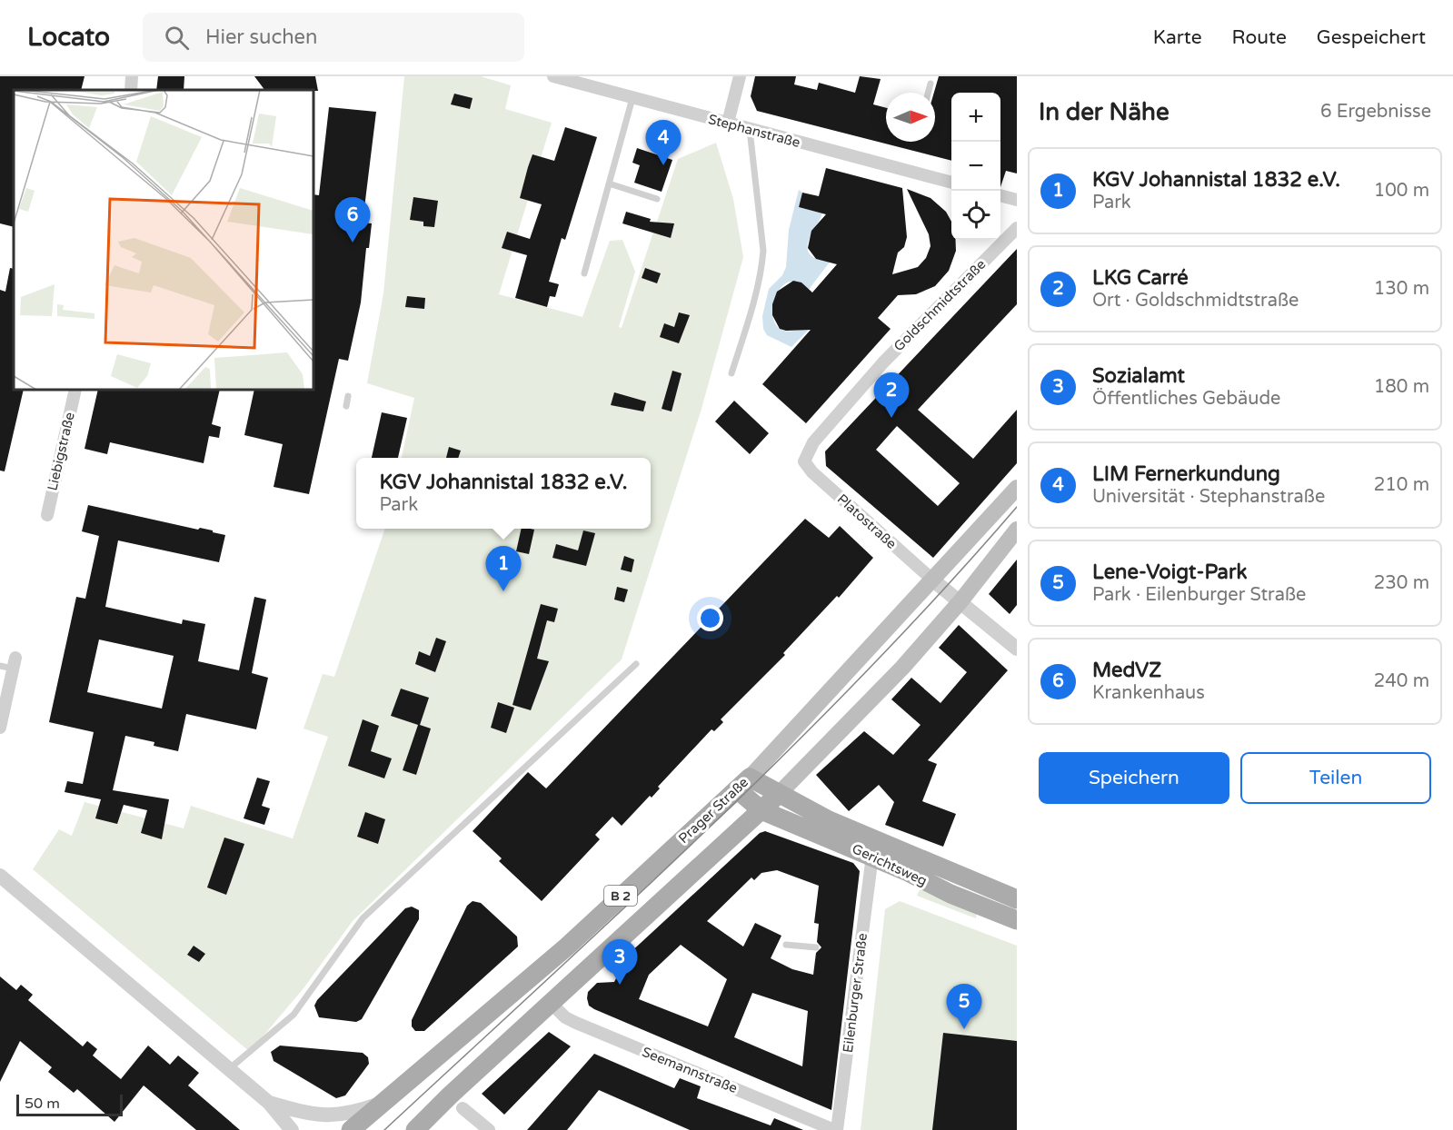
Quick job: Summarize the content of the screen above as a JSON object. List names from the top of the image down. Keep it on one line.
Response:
{"streets":{"main road":["Prager Straße","Gerichtsweg","B 2"],"street":["Stephanstraße","Goldschmidtstraße","Liebigstraße","Platostraße","Eilenburger Straße","Seemannstraße"]},"crossings":[["Goldschmidtstraße","Platostraße"],["Platostraße","Prager Straße"],["Prager Straße","Gerichtsweg"],["Prager Straße","B 2"],["Gerichtsweg","B 2"],["Gerichtsweg","Eilenburger Straße"],["B 2","Seemannstraße"],["Eilenburger Straße","Seemannstraße"]],"scale_bar":"50 m","north":"right","page":{"header":"Locato","search":"Hier suchen","nav":["Karte","Route","Gespeichert"],"heading":["In der Nähe","6 Ergebnisse"],"map_buttons":["+","−"],"pins":["4","6","2","1","3","5"],"list":[{"mark":"1","name":"KGV Johannistal 1832 e.V.","note":"Park","value":"100 m"},{"mark":"2","name":"LKG Carré","note":"Ort · Goldschmidtstraße","value":"130 m"},{"mark":"3","name":"Sozialamt","note":"Öffentliches Gebäude","value":"180 m"},{"mark":"4","name":"LIM Fernerkundung","note":"Universität · Stephanstraße","value":"210 m"},{"mark":"5","name":"Lene-Voigt-Park","note":"Park · Eilenburger Straße","value":"230 m"},{"mark":"6","name":"MedVZ","note":"Krankenhaus","value":"240 m"}],"popup":["KGV Johannistal 1832 e.V.","Park"],"buttons":["Speichern","Teilen"],"scale":"50 m"}}
